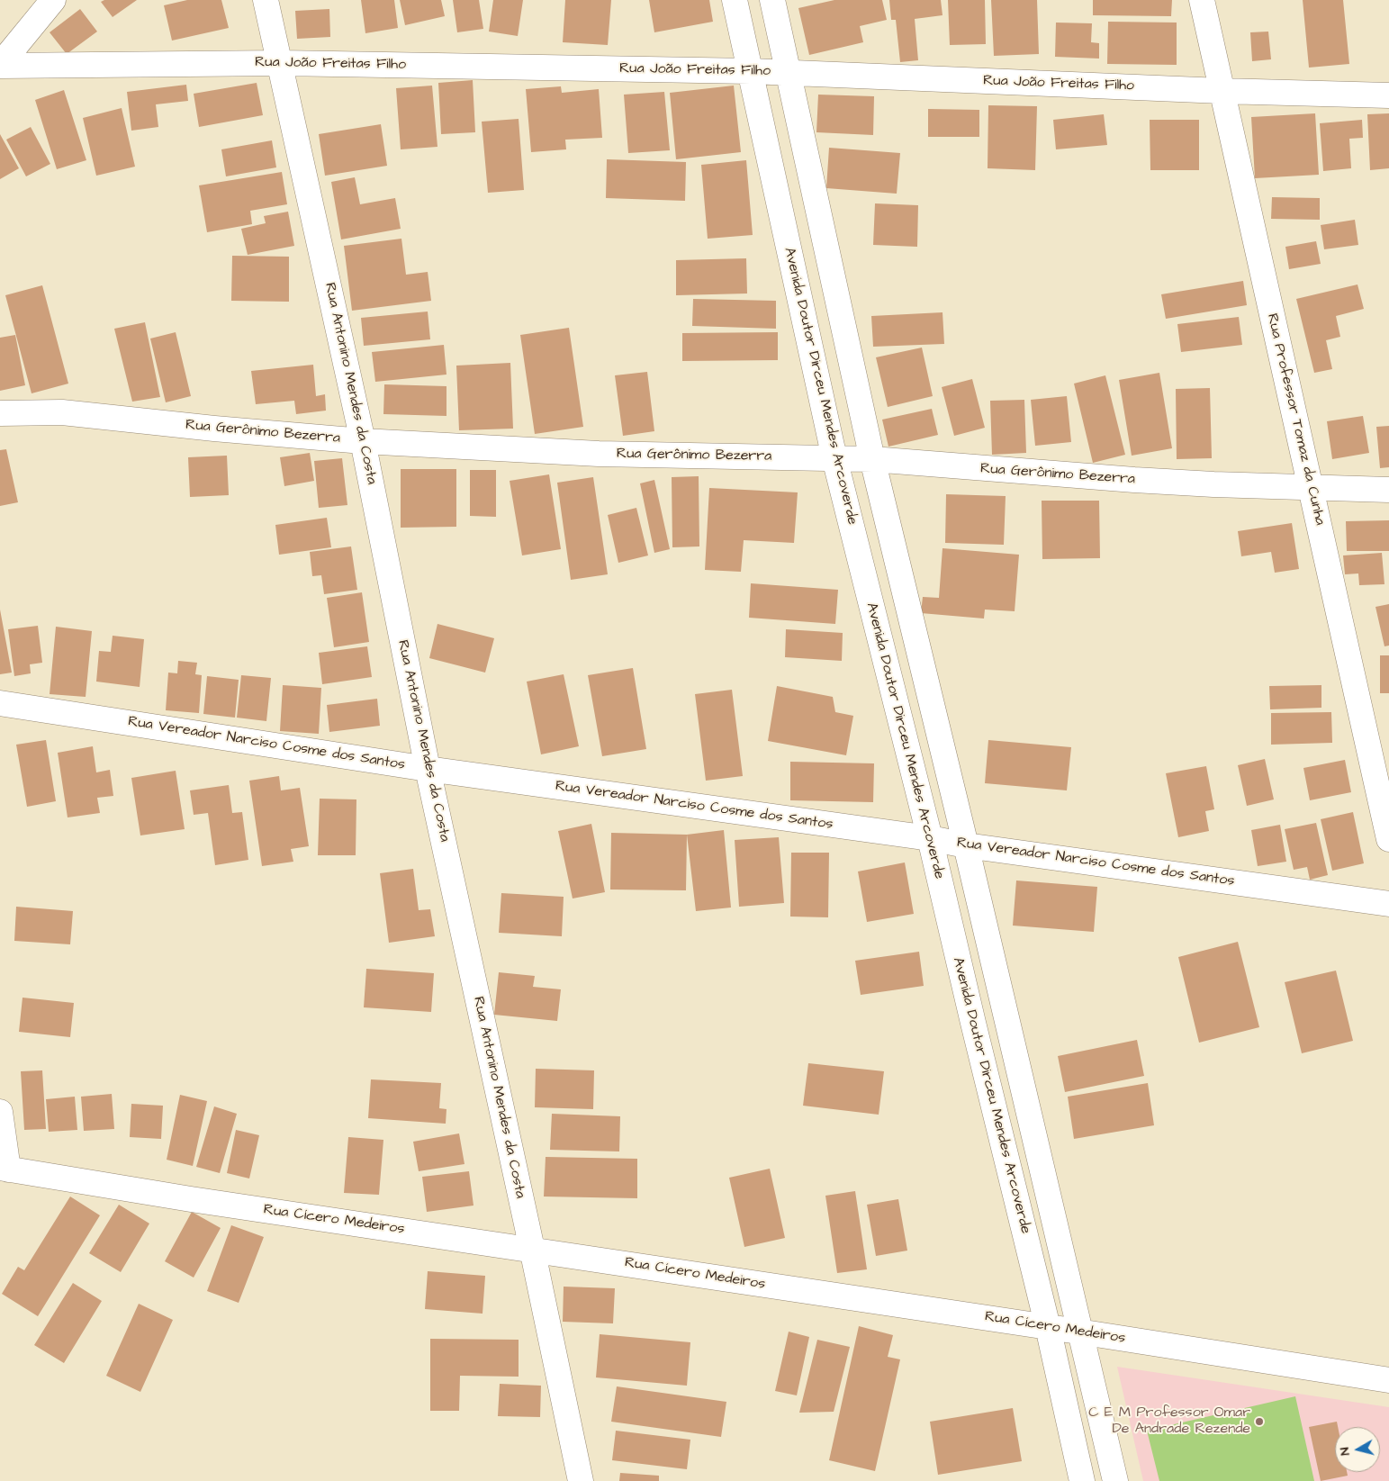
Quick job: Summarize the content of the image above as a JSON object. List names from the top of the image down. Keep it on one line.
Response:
{"streets":{"street":["Rua João Freitas Filho","Rua Antonino Mendes da Costa","Avenida Doutor Dirceu Mendes Arcoverde","Rua Professor Tomaz da Cunha","Rua Gerônimo Bezerra","Rua Vereador Narciso Cosme dos Santos","Rua Cícero Medeiros"]},"crossings":[["Rua João Freitas Filho","Rua Antonino Mendes da Costa"],["Rua João Freitas Filho","Avenida Doutor Dirceu Mendes Arcoverde"],["Rua João Freitas Filho","Rua Professor Tomaz da Cunha"],["Rua Antonino Mendes da Costa","Rua Gerônimo Bezerra"],["Rua Antonino Mendes da Costa","Rua Vereador Narciso Cosme dos Santos"],["Rua Antonino Mendes da Costa","Rua Cícero Medeiros"],["Avenida Doutor Dirceu Mendes Arcoverde","Rua Gerônimo Bezerra"],["Avenida Doutor Dirceu Mendes Arcoverde","Rua Vereador Narciso Cosme dos Santos"],["Avenida Doutor Dirceu Mendes Arcoverde","Rua Cícero Medeiros"],["Rua Professor Tomaz da Cunha","Rua Gerônimo Bezerra"]],"places":["C E M Professor Omar De Andrade Rezende"],"north":"left"}
